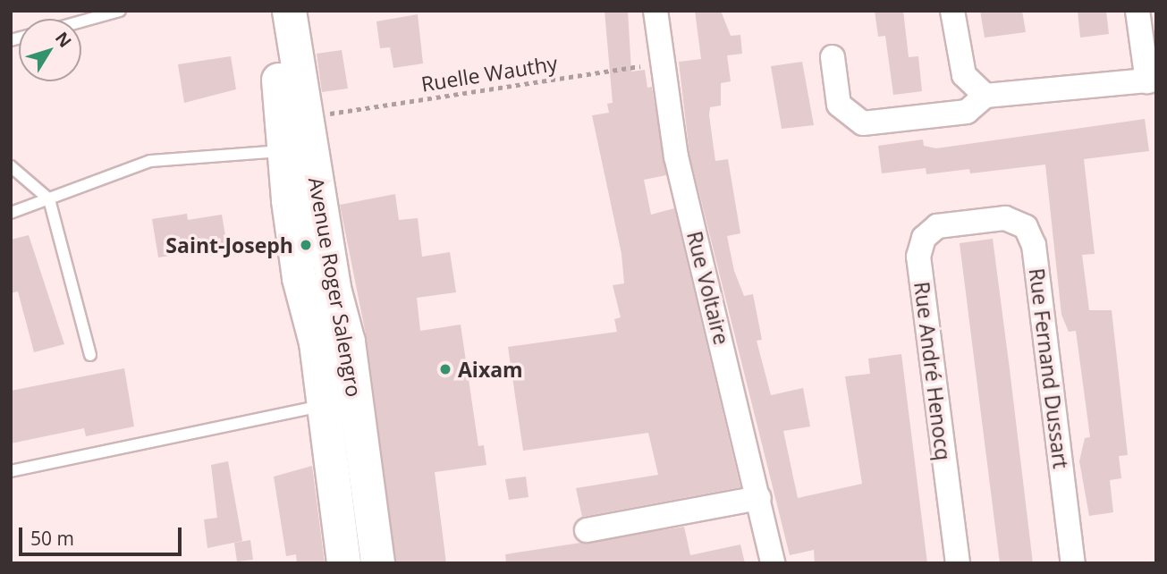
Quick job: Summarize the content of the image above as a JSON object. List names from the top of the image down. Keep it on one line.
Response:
{"streets":{"main road":["Avenue Roger Salengro"],"street":["Rue Voltaire","Rue Fernand Dussart","Rue André Henocq"],"path":["Ruelle Wauthy"]},"crossings":[["Ruelle Wauthy","Rue Voltaire"],["Rue Fernand Dussart","Rue André Henocq"]],"places":["Saint-Joseph","Aixam"],"scale_bar":"50 m","north":"top right"}
